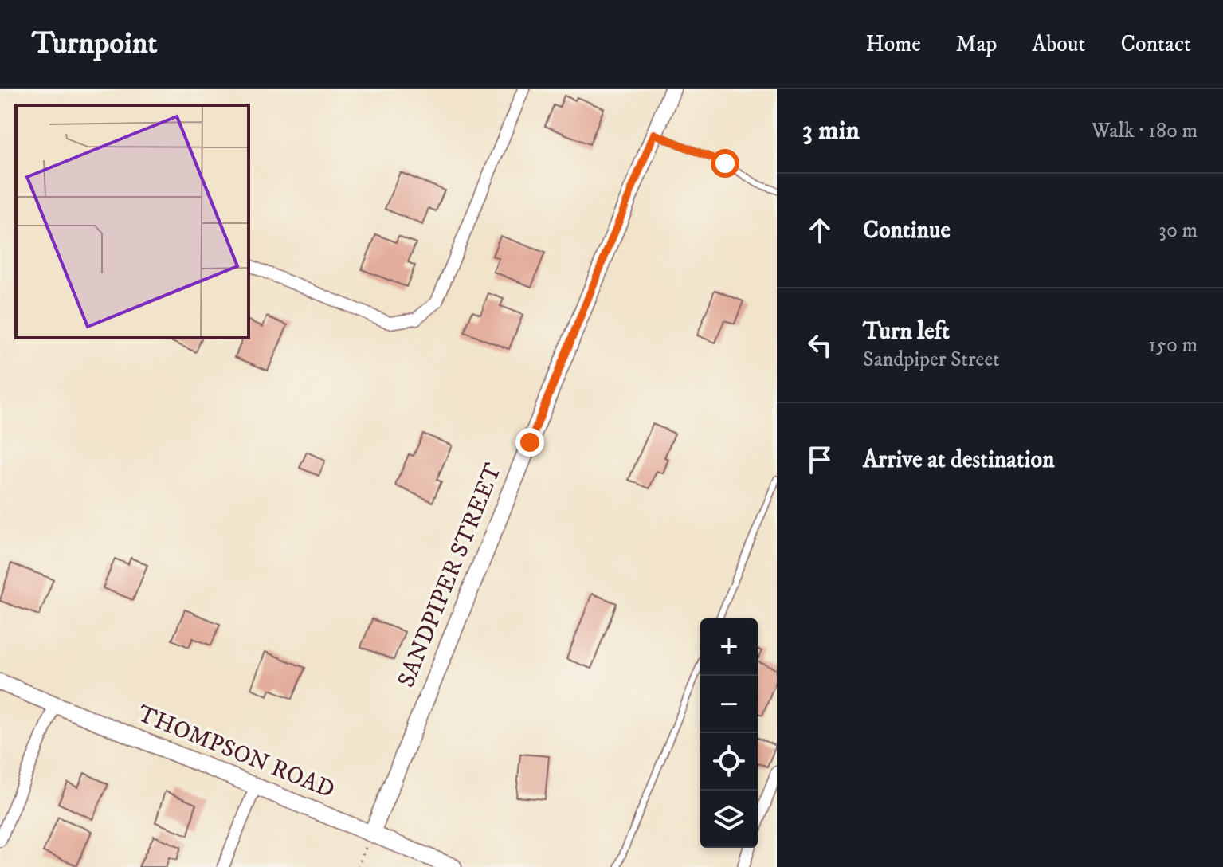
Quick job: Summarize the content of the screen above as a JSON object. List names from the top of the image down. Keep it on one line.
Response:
{"streets":{"street":["SANDPIPER STREET","THOMPSON ROAD"]},"crossings":[["SANDPIPER STREET","THOMPSON ROAD"]],"page":{"header":"Turnpoint","nav":["Home","Map","About","Contact"],"heading":["3 min","Walk · 180 m"],"list":[["Continue","30 m"],["Turn left","Sandpiper Street","150 m"],"Arrive at destination"],"map_buttons":["+","−"]}}
